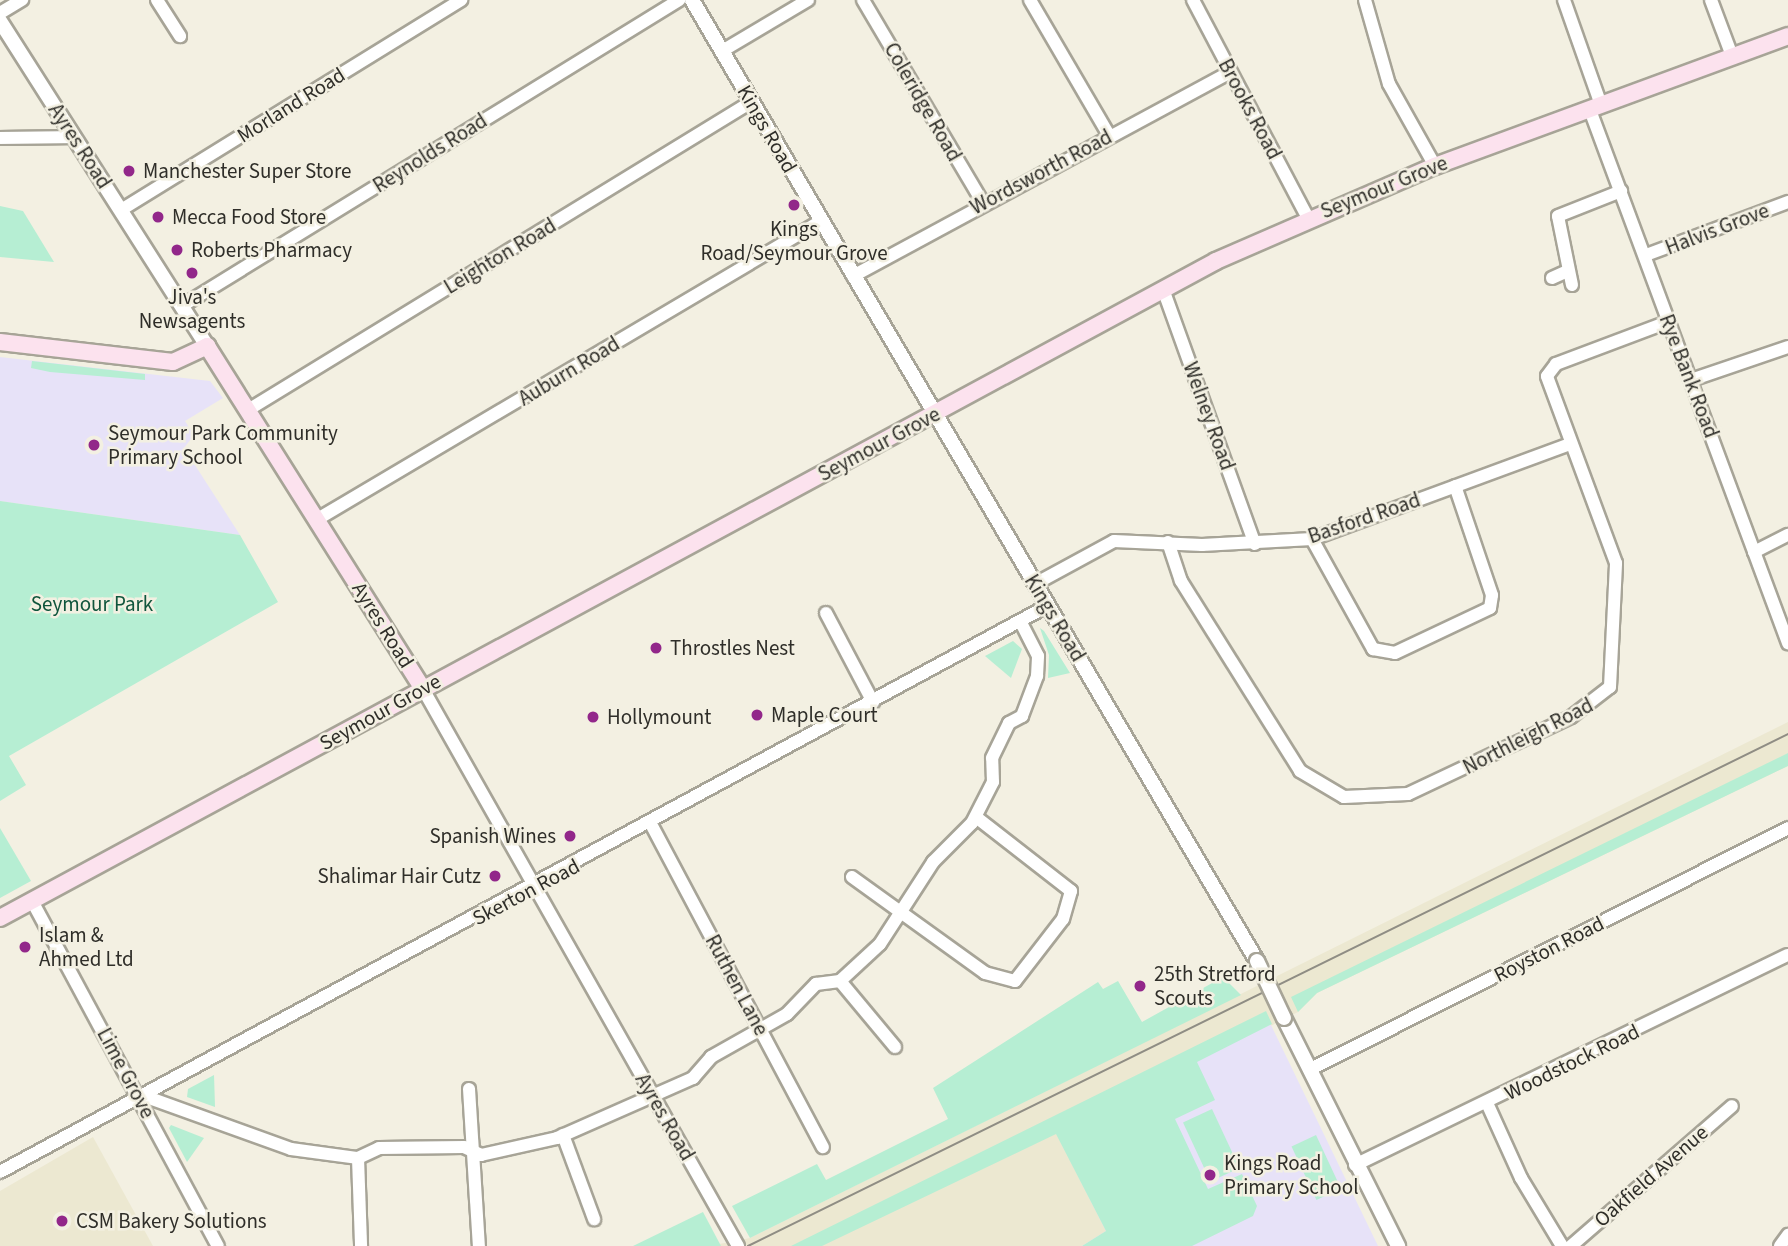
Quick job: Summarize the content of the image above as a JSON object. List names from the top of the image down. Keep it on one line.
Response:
{"streets":{"main road":["Ayres Road","Seymour Grove"],"street":["Coleridge Road","Morland Road","Brooks Road","Kings Road","Reynolds Road","Wordsworth Road","Halvis Grove","Leighton Road","Auburn Road","Rye Bank Road","Welney Road","Basford Road","Northleigh Road","Skerton Road","Royston Road","Ruthen Lane","Woodstock Road","Lime Grove","Oakfield Avenue"]},"crossings":[["Coleridge Road","Wordsworth Road"],["Morland Road","Ayres Road"],["Brooks Road","Wordsworth Road"],["Brooks Road","Seymour Grove"],["Kings Road","Wordsworth Road"],["Kings Road","Seymour Grove"],["Kings Road","Leighton Road"],["Kings Road","Auburn Road"],["Kings Road","Basford Road"],["Kings Road","Skerton Road"],["Kings Road","Royston Road"],["Kings Road","Woodstock Road"],["Ayres Road","Reynolds Road"],["Ayres Road","Seymour Grove"],["Ayres Road","Leighton Road"],["Ayres Road","Auburn Road"],["Ayres Road","Skerton Road"],["Seymour Grove","Rye Bank Road"],["Seymour Grove","Welney Road"],["Seymour Grove","Lime Grove"],["Halvis Grove","Rye Bank Road"],["Rye Bank Road","Northleigh Road"],["Welney Road","Basford Road"],["Basford Road","Northleigh Road"],["Skerton Road","Ruthen Lane"],["Skerton Road","Lime Grove"]],"parks":["Seymour Park"],"places":["Manchester Super Store","Kings Road/Seymour Grove","Mecca Food Store","Roberts Pharmacy","Jiva's Newsagents","Seymour Park Community Primary School","Throstles Nest","Maple Court","Hollymount","Spanish Wines","Shalimar Hair Cutz","Islam & Ahmed Ltd","25th Stretford Scouts","Kings Road Primary School","CSM Bakery Solutions"]}
